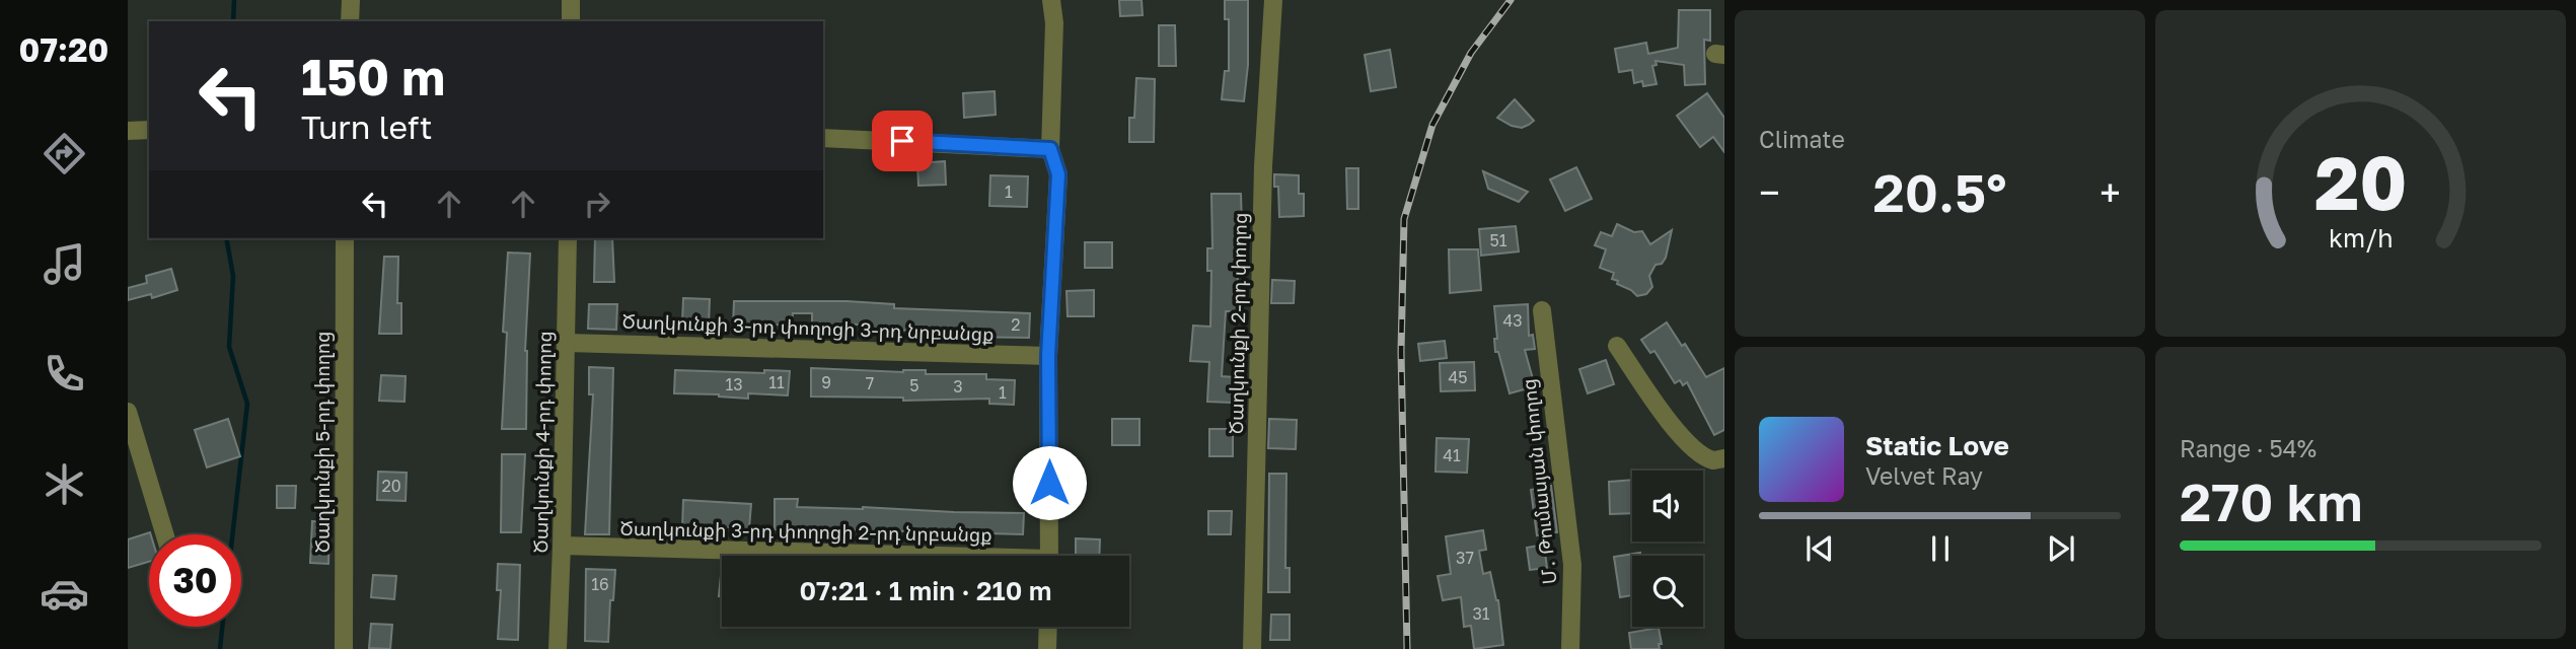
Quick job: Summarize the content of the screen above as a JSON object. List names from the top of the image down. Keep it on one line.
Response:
{"streets":{"street":["Ծաղկունքի 2-րդ փողոց","Ծաղկունքի 3-րդ փողոցի 3-րդ նրբանցք","Ծաղկունքի 5-րդ փողոց","Ծաղկունքի 4-րդ փողոց","Մ․ Թումասյան փողոց","Ծաղկունքի 3-րդ փողոցի 2-րդ նրբանցք"]},"crossings":[["Ծաղկունքի 3-րդ փողոցի 3-րդ նրբանցք","Ծաղկունքի 4-րդ փողոց"],["Ծաղկունքի 4-րդ փողոց","Ծաղկունքի 3-րդ փողոցի 2-րդ նրբանցք"]],"house_numbers":["1","51","43","2","45","11","9","7","13","5","3","1","41","20","37","16","31"],"page":{"tabs":"07:20","tile":["Climate",["Range · 54%","270 km"]],"turn":["150 m","Turn left"],"heat":["−","20.5°","+"],"song":["Static Love","Velvet Ray"],"limit":"30","trip":"07:21 · 1 min · 210 m","gauge":["20","km/h"]}}
